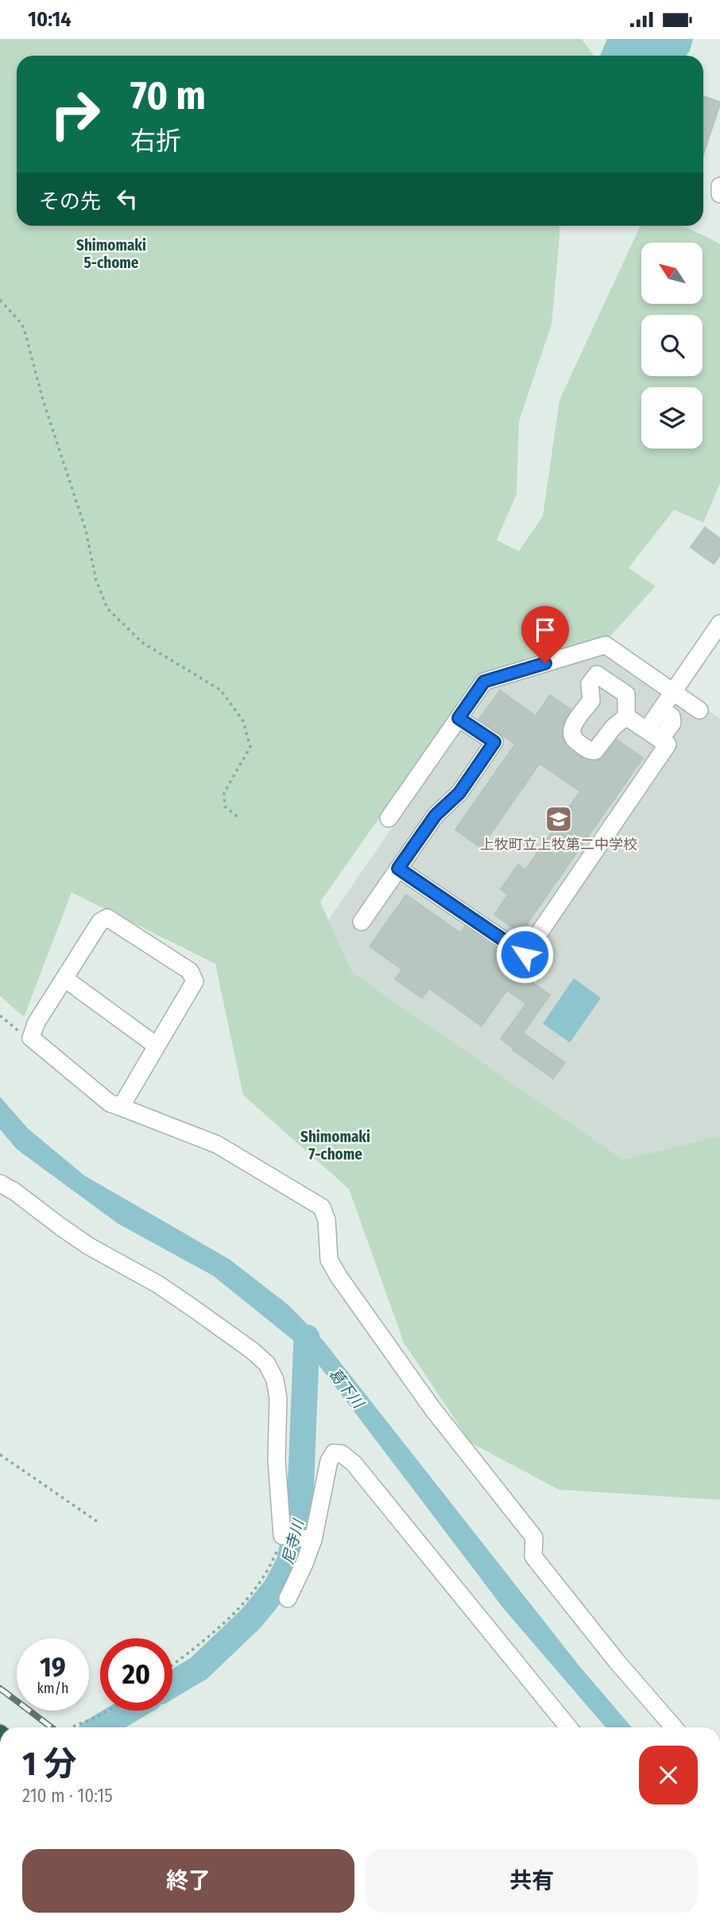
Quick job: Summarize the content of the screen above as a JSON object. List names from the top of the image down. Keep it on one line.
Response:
{"districts":["Shimomaki 5-chome","Shimomaki 7-chome"],"water":["葛下川","尼寺川"],"places":{"school or university":["上牧町立上牧第二中学校"]},"north":"top left","page":{"status":"10:14","turn":["70 m","右折"],"then":"その先","speed":"19 km/h","limit":"20","heading":["1 分","210 m · 10:15"],"buttons":["終了","共有"]}}
